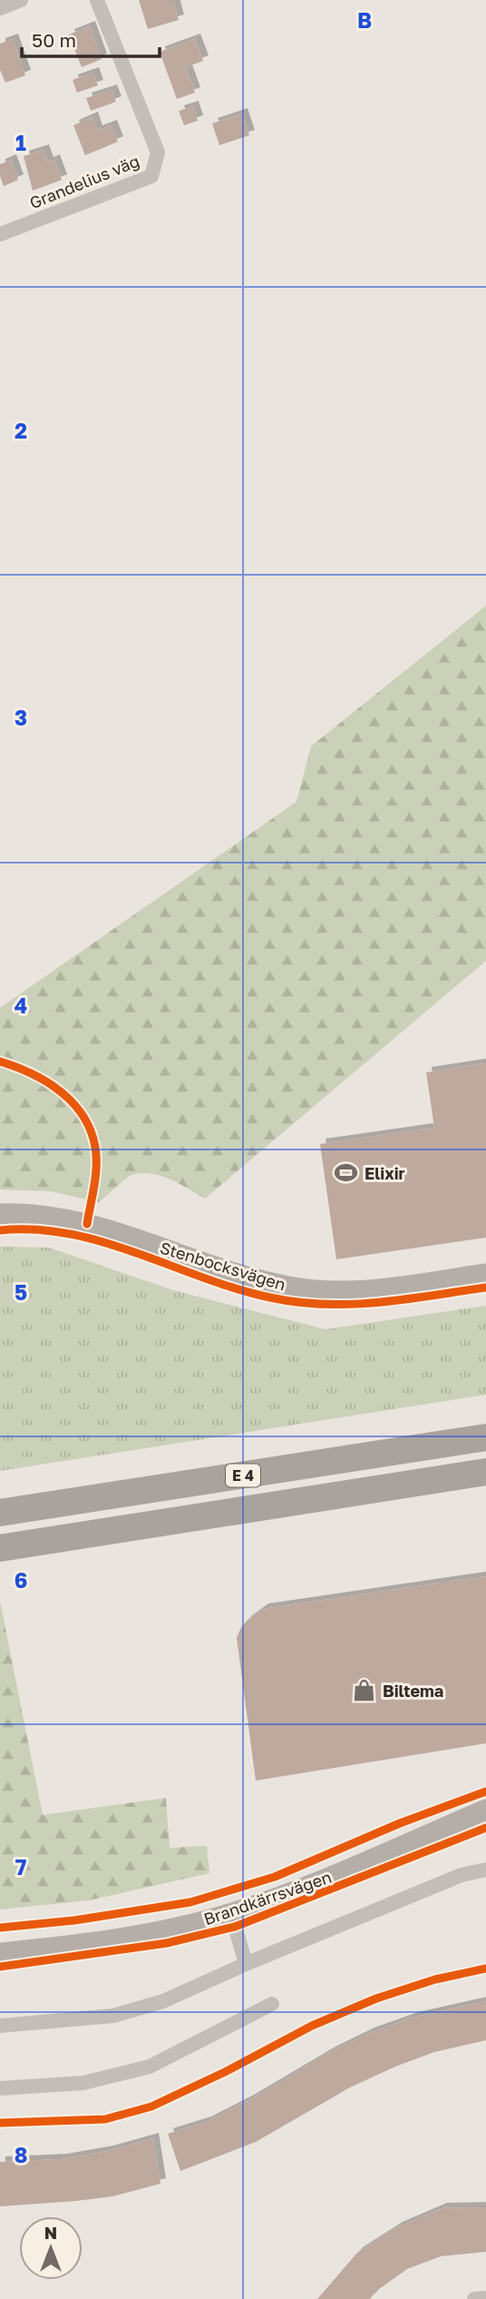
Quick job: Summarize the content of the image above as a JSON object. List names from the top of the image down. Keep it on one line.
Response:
{"streets":{"highway":["E 4"],"street":["Grandelius väg","Stenbocksvägen","Brandkärrsvägen"]},"places":{"sports":["Elixir"],"shop":["Biltema"]},"scale_bar":"50 m","north":"top","grid":{"columns":["B"],"rows":["1","2","3","4","5","6","7","8"]}}
